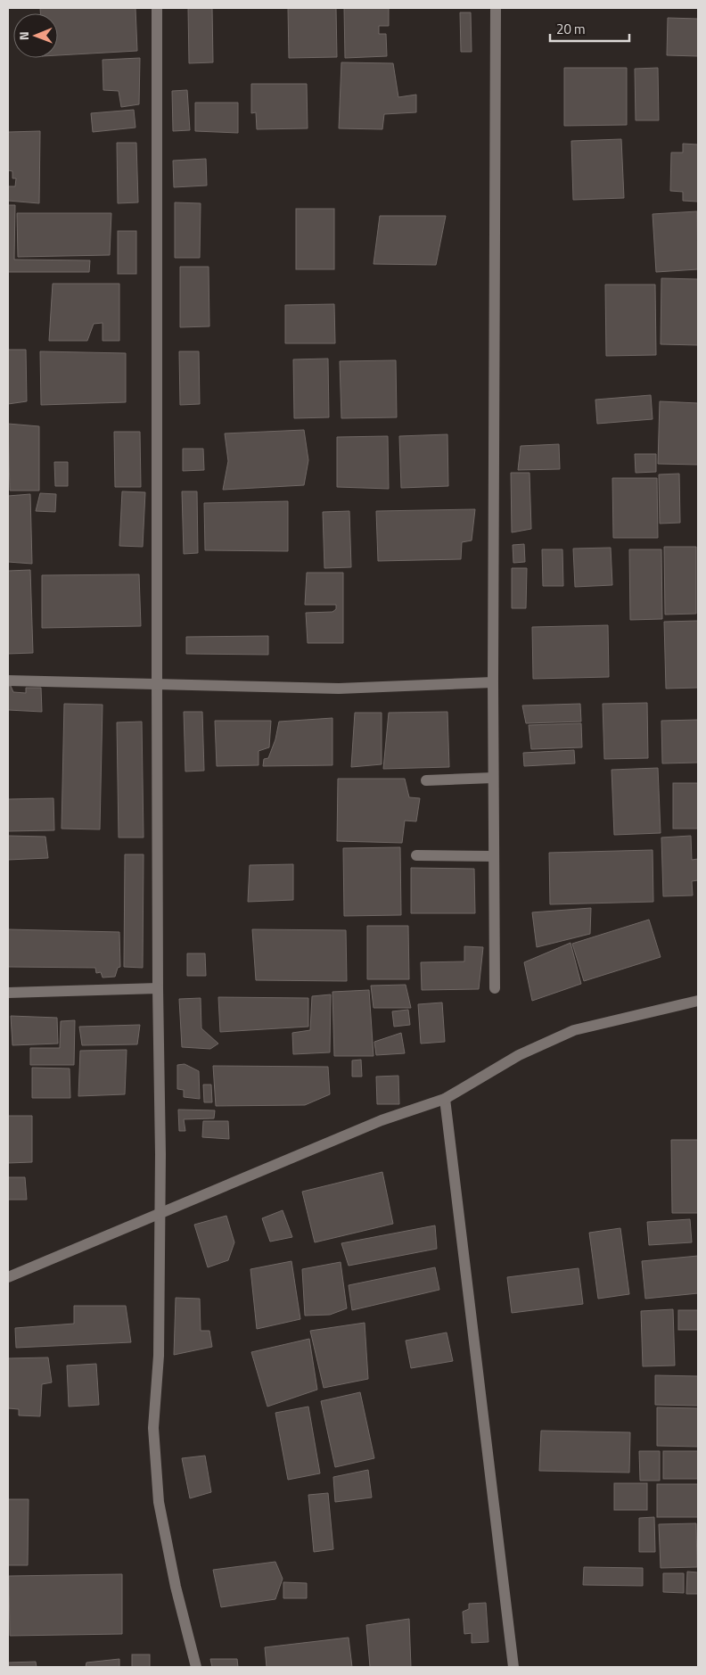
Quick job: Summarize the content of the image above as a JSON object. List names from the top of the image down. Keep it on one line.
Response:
{"scale_bar":"20 m","north":"left"}
